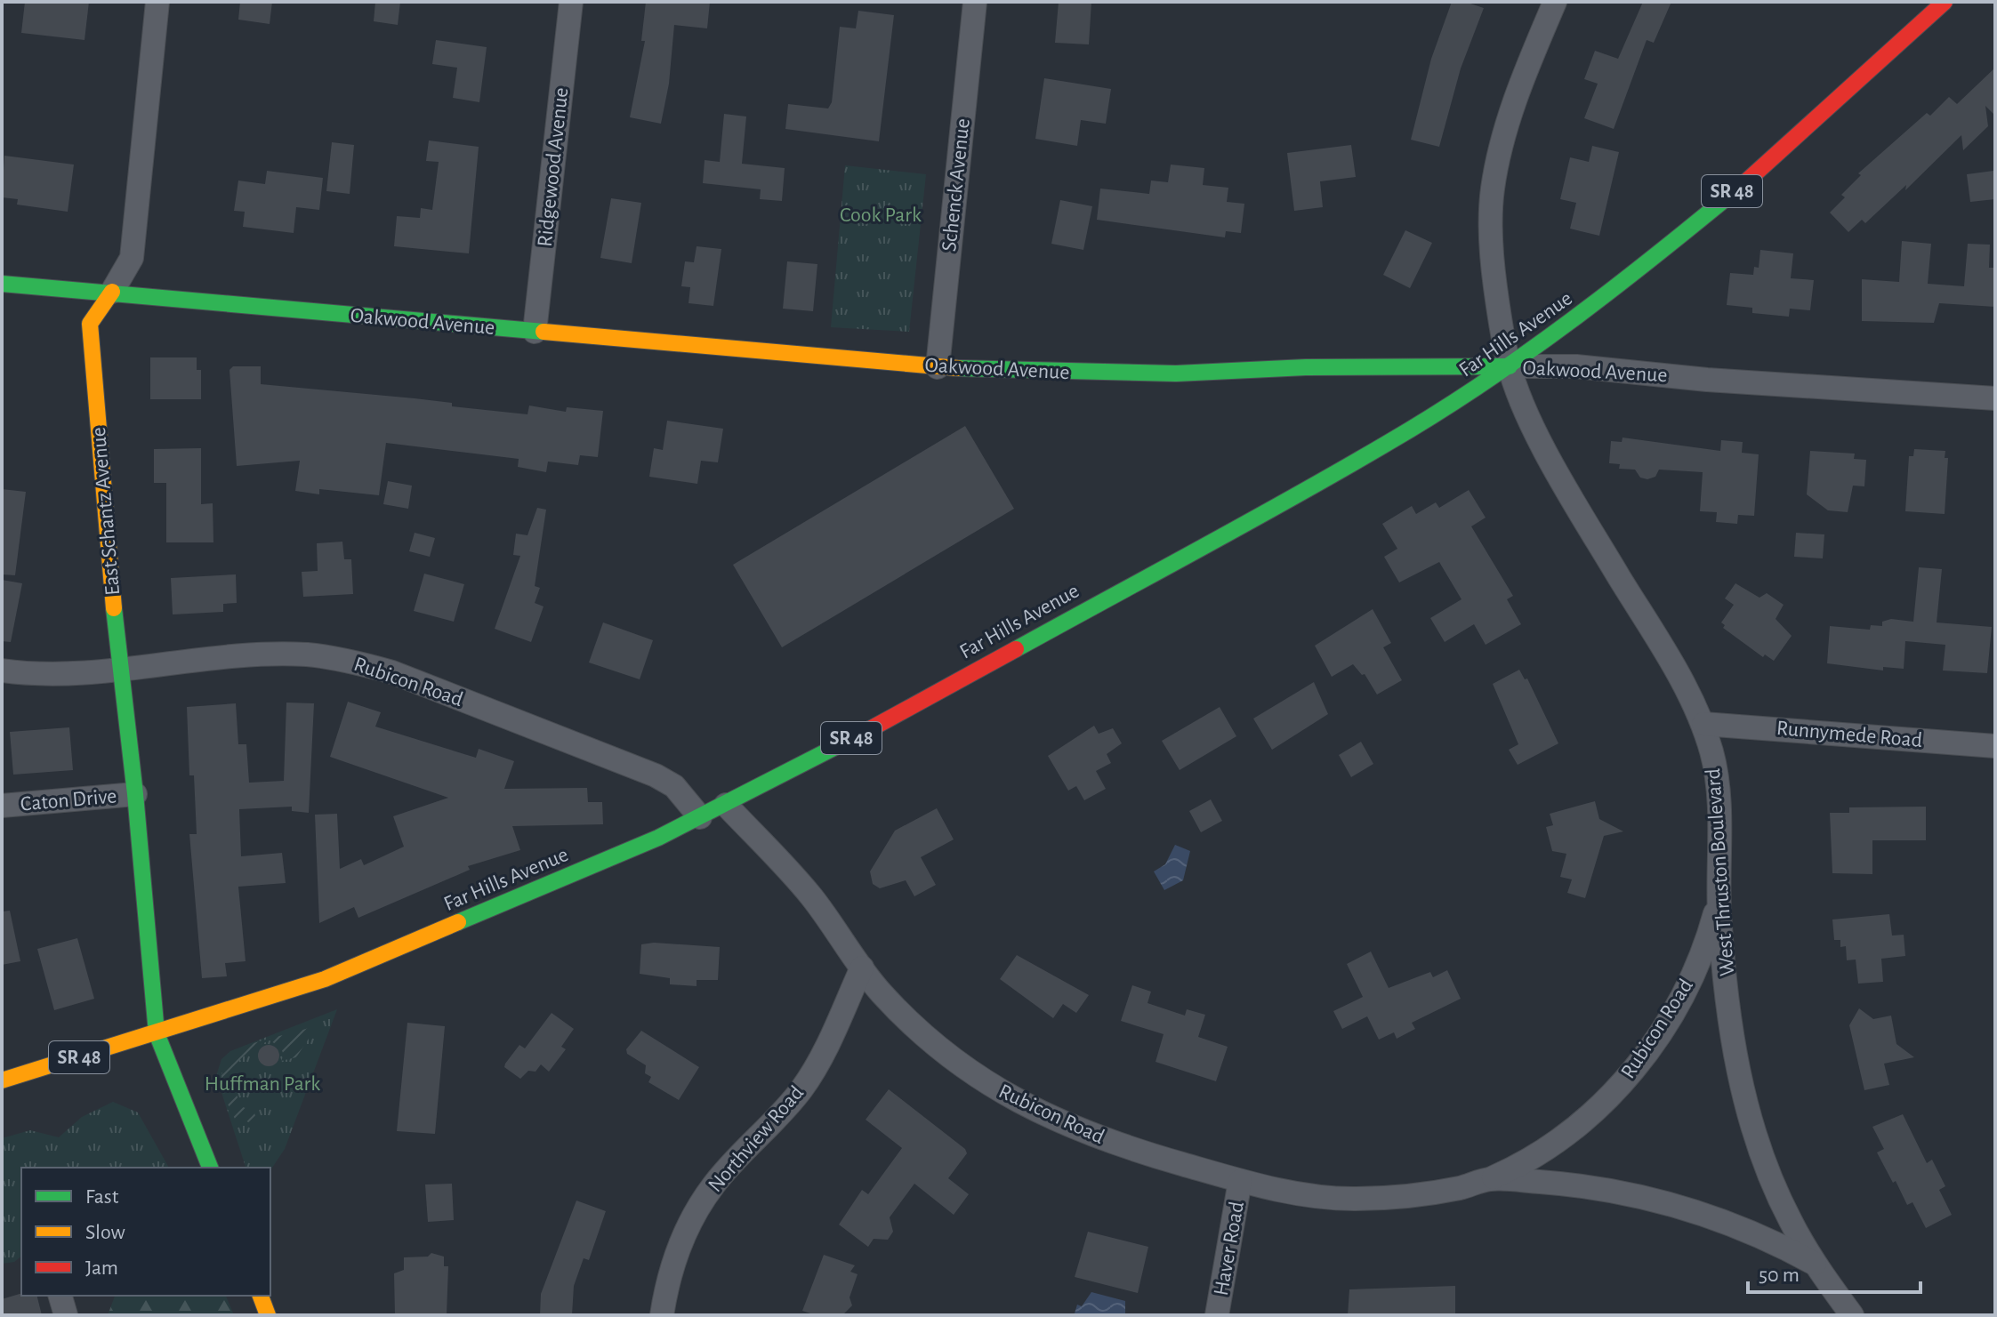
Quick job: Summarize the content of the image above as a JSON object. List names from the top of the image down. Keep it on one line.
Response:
{"streets":{"main road":["SR 48","Oakwood Avenue","Far Hills Avenue","East Schantz Avenue"],"street":["Ridgewood Avenue","Schenck Avenue","Rubicon Road","Runnymede Road","Caton Drive","West Thruston Boulevard","Northview Road","Haver Road"]},"crossings":[["Ridgewood Avenue","Oakwood Avenue"],["Schenck Avenue","Oakwood Avenue"],["Oakwood Avenue","Far Hills Avenue"],["Oakwood Avenue","East Schantz Avenue"],["Oakwood Avenue","West Thruston Boulevard"],["Far Hills Avenue","East Schantz Avenue"],["Far Hills Avenue","Rubicon Road"],["Far Hills Avenue","West Thruston Boulevard"],["East Schantz Avenue","Rubicon Road"],["East Schantz Avenue","Caton Drive"],["Rubicon Road","West Thruston Boulevard"],["Rubicon Road","Northview Road"],["Rubicon Road","Haver Road"],["Runnymede Road","West Thruston Boulevard"]],"parks":["Cook Park","Huffman Park"],"legend":["Fast","Slow","Jam"],"scale_bar":"50 m"}
